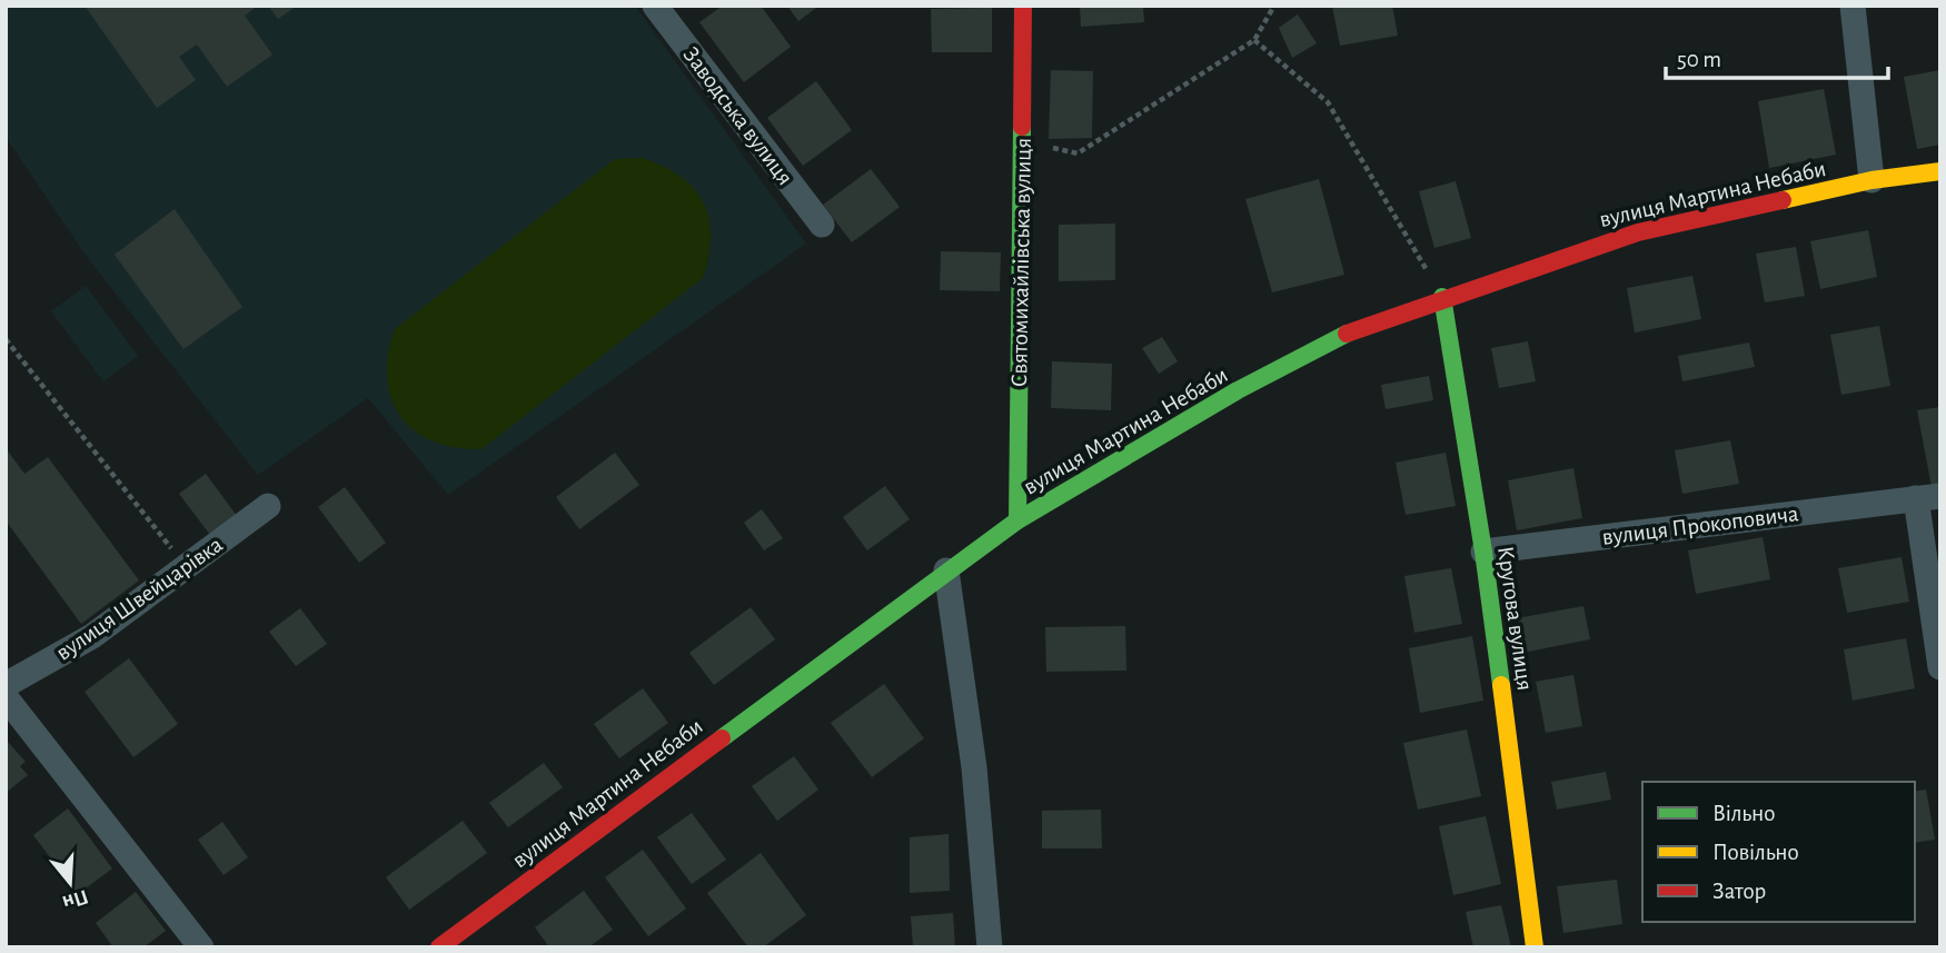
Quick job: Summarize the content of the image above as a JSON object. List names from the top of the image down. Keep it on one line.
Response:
{"streets":{"street":["Заводська вулиця","вулиця Мартина Небаби","Святомихайлівська вулиця","вулиця Прокоповича","вулиця Швейцарівка","Кругова вулиця"]},"crossings":[["вулиця Мартина Небаби","Святомихайлівська вулиця"],["вулиця Мартина Небаби","Кругова вулиця"],["вулиця Прокоповича","Кругова вулиця"]],"legend":["Вільно","Повільно","Затор"],"scale_bar":"50 m","north":"bottom"}
